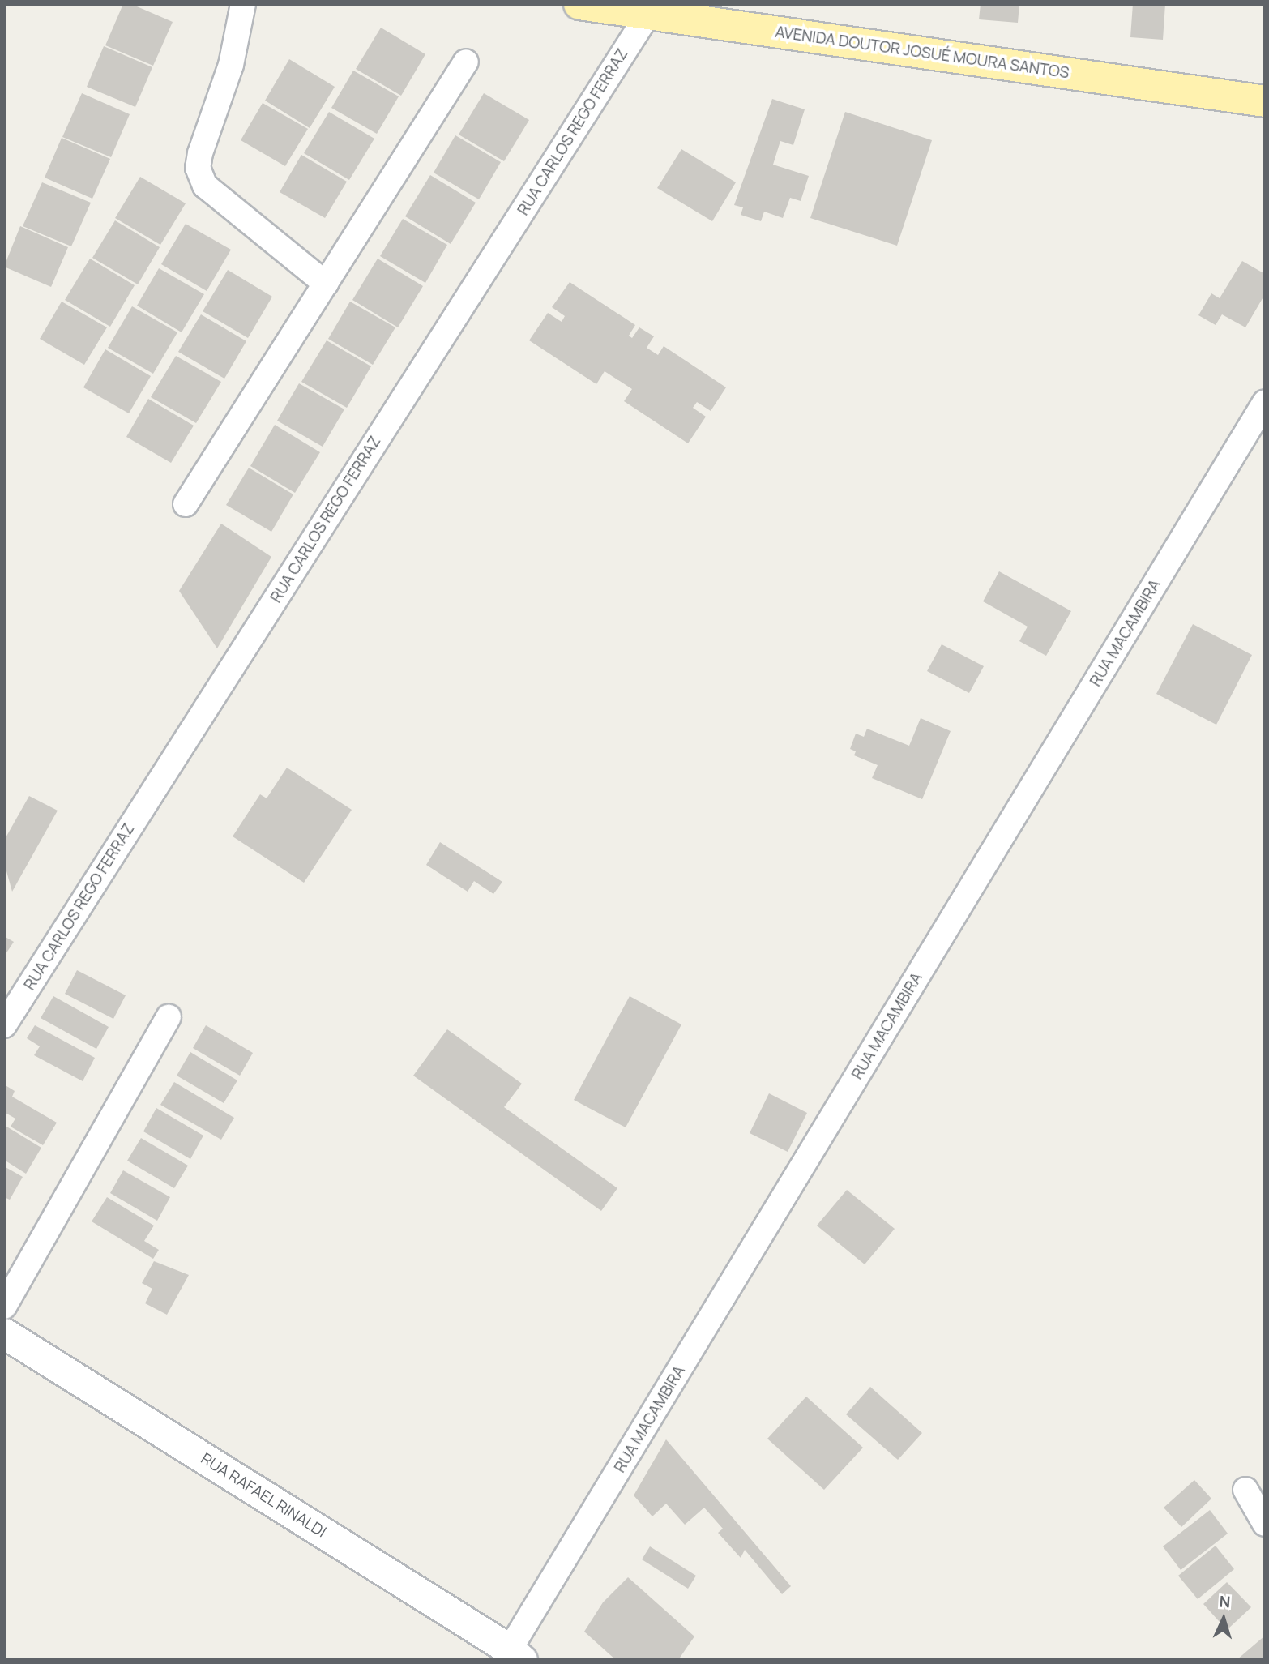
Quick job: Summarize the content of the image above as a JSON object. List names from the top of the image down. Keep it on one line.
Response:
{"streets":{"main road":["AVENIDA DOUTOR JOSUÉ MOURA SANTOS"],"street":["RUA CARLOS REGO FERRAZ","RUA MACAMBIRA","RUA RAFAEL RINALDI"]},"crossings":[["AVENIDA DOUTOR JOSUÉ MOURA SANTOS","RUA CARLOS REGO FERRAZ"],["RUA MACAMBIRA","RUA RAFAEL RINALDI"]],"north":"top"}
